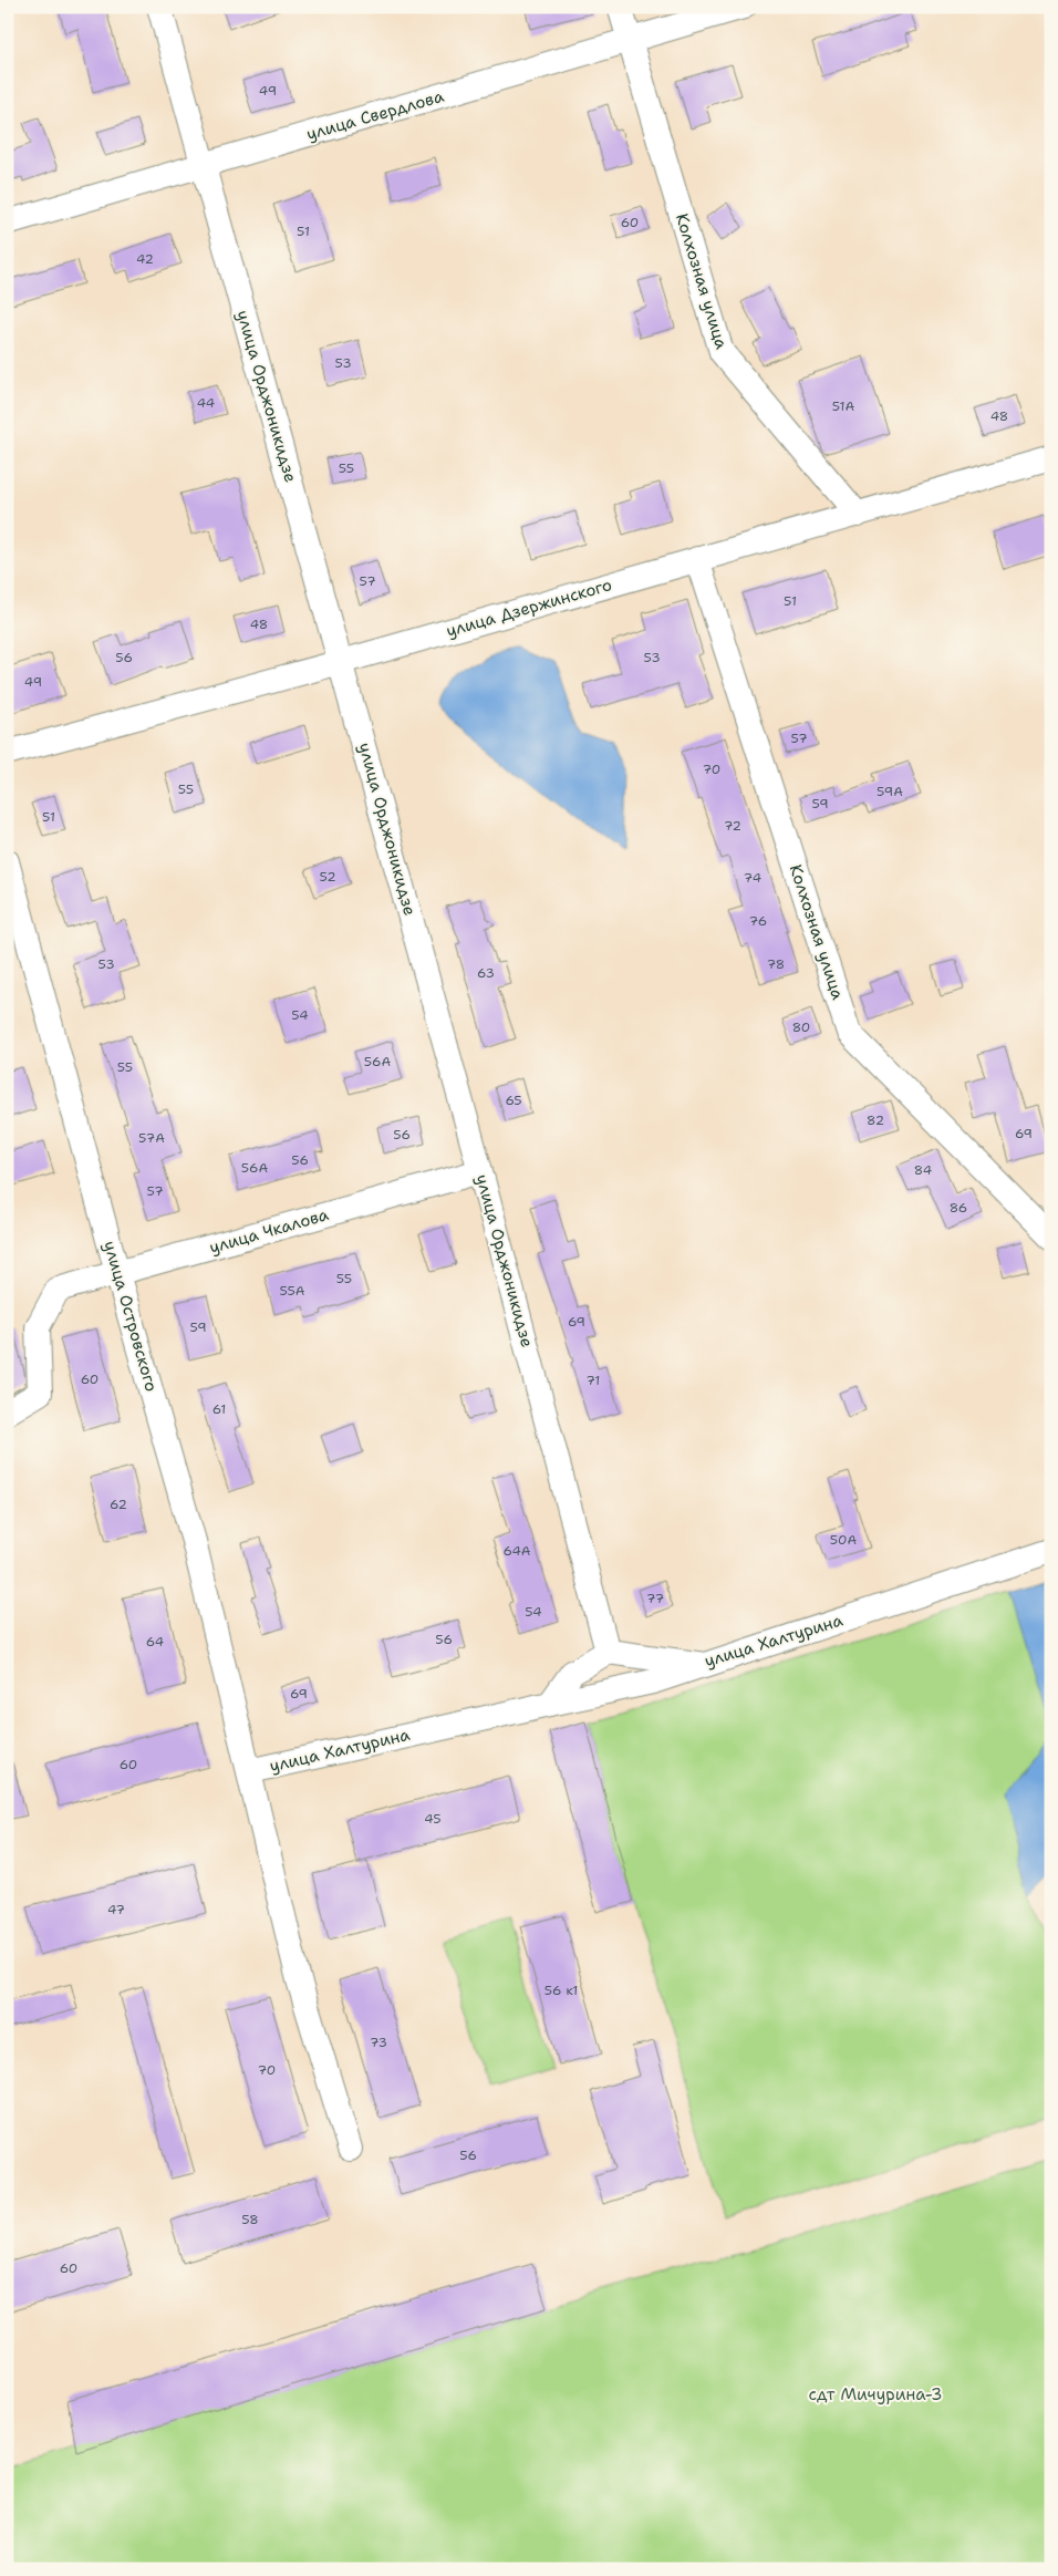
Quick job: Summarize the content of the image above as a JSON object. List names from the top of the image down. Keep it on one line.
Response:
{"streets":{"street":["улица Свердлова","Колхозная улица","улица Орджоникидзе","улица Дзержинского","улица Чкалова","улица Островского","улица Халтурина"]},"crossings":[["улица Свердлова","Колхозная улица"],["улица Свердлова","улица Орджоникидзе"],["Колхозная улица","улица Дзержинского"],["улица Орджоникидзе","улица Дзержинского"],["улица Орджоникидзе","улица Чкалова"],["улица Орджоникидзе","улица Халтурина"],["улица Чкалова","улица Островского"],["улица Островского","улица Халтурина"]],"parks":["сдт Мичурина-3"],"house_numbers":["49","60","51","42","53","44","51А","48","55","57","51","48","56","53","49","57","70","55","59А","59","51","72","52","74","76","53","78","63","54","80","56А","55","65","82","69","56","57А","56","56А","84","57","86","55","55А","69","59","60","71","61","62","50А","64А","77","54","56","64","69","60","45","47","56 к1","73","70","56","58","60"]}
